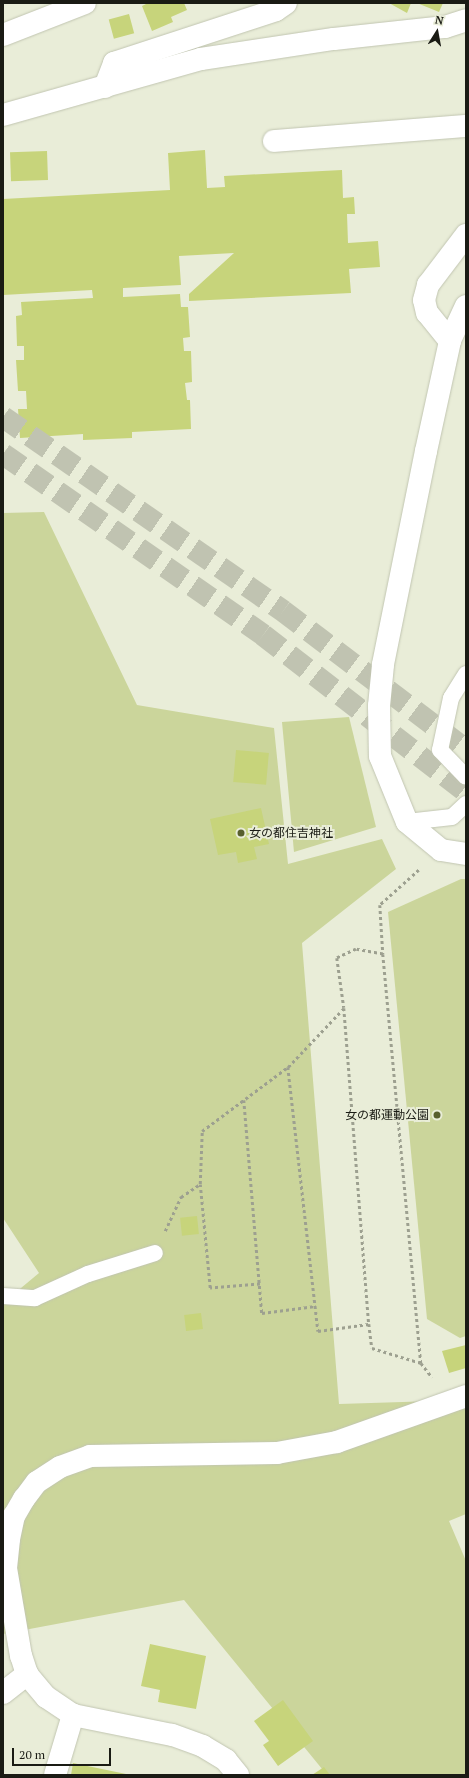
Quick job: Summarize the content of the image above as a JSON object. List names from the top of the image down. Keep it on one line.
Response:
{"places":["女の都住吉神社","女の都運動公園"],"scale_bar":"20 m","north":"top"}
